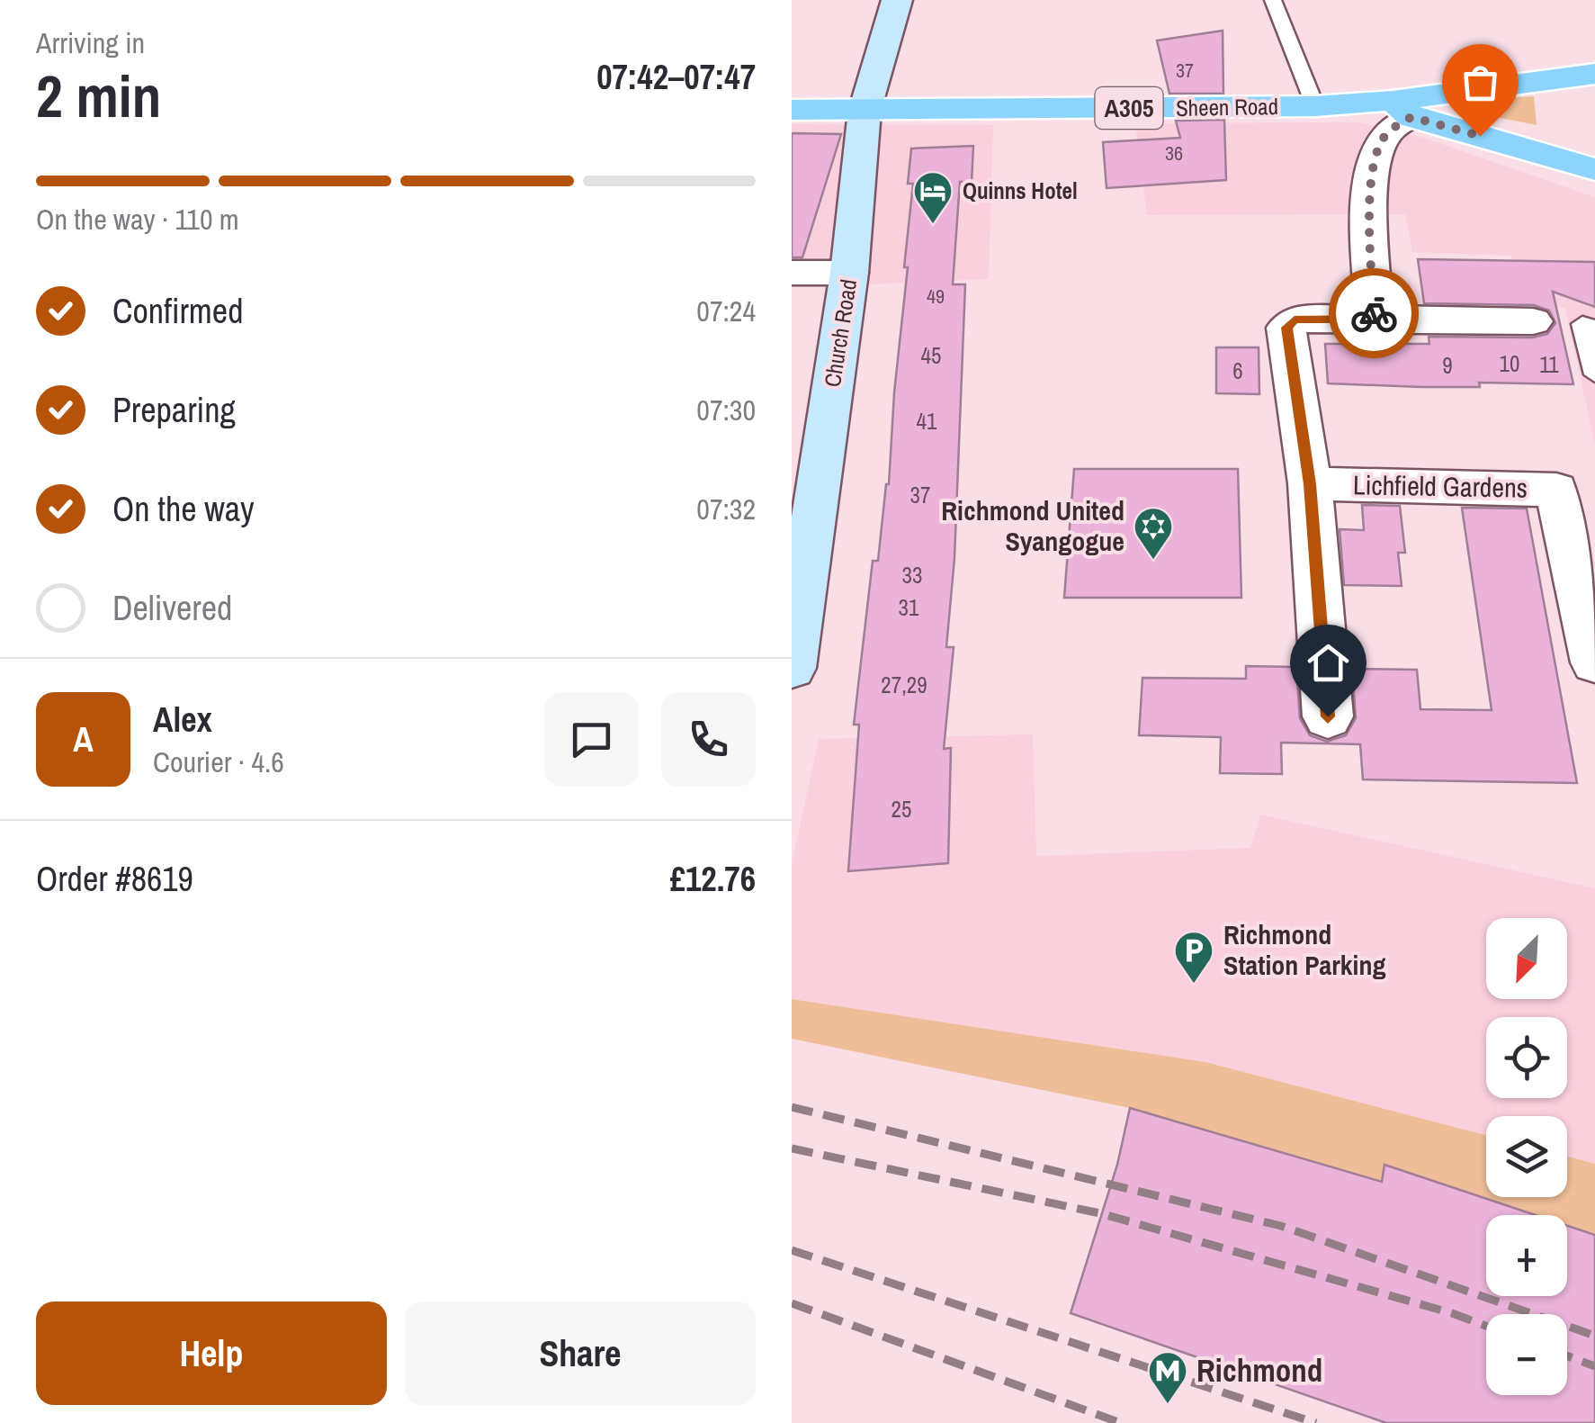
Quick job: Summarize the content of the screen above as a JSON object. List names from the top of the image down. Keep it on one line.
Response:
{"streets":{"main road":["Sheen Road","A305"],"street":["Church Road","Lichfield Gardens"]},"crossings":[["Sheen Road","A305"],["Sheen Road","Church Road"]],"places":{"hotel":["Quinns Hotel"],"synagogue":["Richmond United Syangogue"],"parking":["Richmond Station Parking"],"metro station":["Richmond"]},"house_numbers":["37","36","49","45","10","11","9","6","41","37","33","31","27,29","25"],"north":"bottom left","page":{"heading":["2 min","Arriving in","07:42–07:47"],"panel":["Alex","Courier · 4.6","Order #8619","£12.76"],"bar":"On the way · 110 m","list":[["Confirmed","07:24"],["Preparing","07:30"],["On the way","07:32"],"Delivered"],"round":"A","map_buttons":["+","−"],"buttons":["Help","Share"]}}
